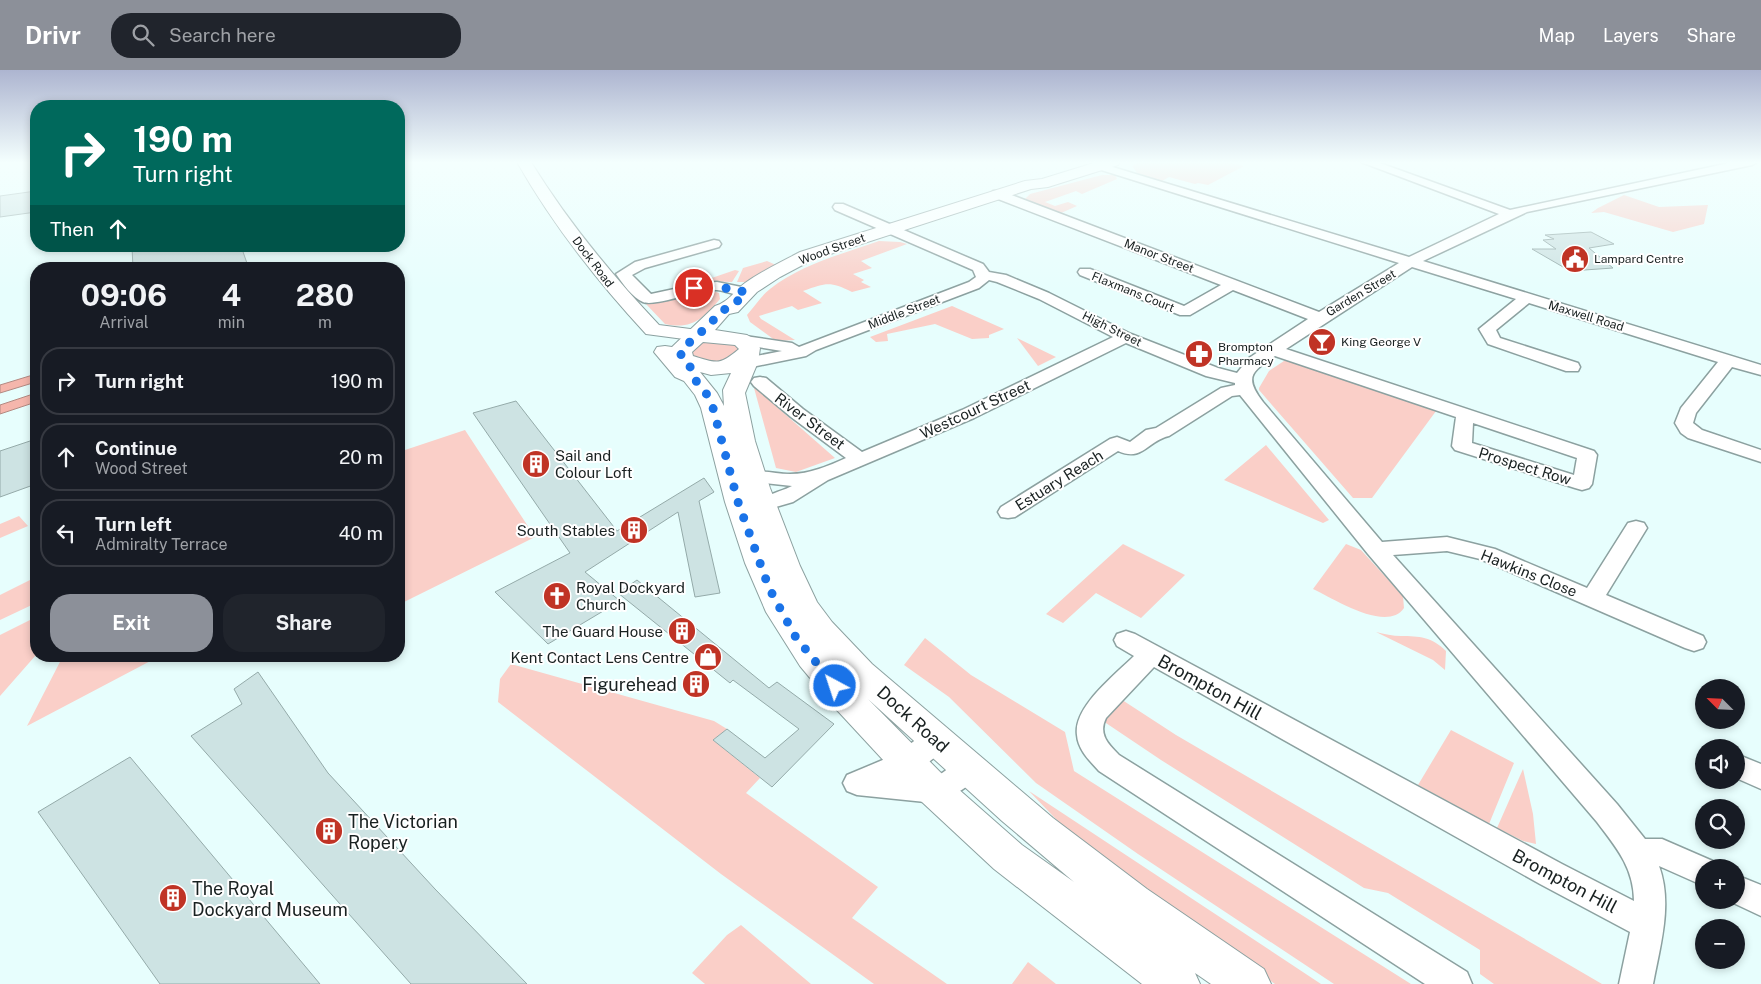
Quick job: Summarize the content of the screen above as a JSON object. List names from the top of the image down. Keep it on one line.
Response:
{"streets":{"main road":["Wood Street","Dock Road"],"street":["Manor Street","Flaxmans Court","Garden Street","Middle Street","Maxwell Road","High Street","Westcourt Street","River Street","Prospect Row","Estuary Reach","Hawkins Close","Brompton Hill"]},"crossings":[["Wood Street","Dock Road"],["Wood Street","High Street"],["Manor Street","Flaxmans Court"],["Manor Street","Garden Street"],["Dock Road","Middle Street"],["Dock Road","Westcourt Street"],["Dock Road","River Street"],["Garden Street","Maxwell Road"],["Garden Street","High Street"],["Garden Street","Prospect Row"],["Garden Street","Estuary Reach"],["Middle Street","High Street"],["Middle Street","River Street"],["High Street","Westcourt Street"],["High Street","Estuary Reach"],["Westcourt Street","River Street"]],"places":{"public building":["Lampard Centre"],"bar":["King George V"],"pharmacy":["Brompton Pharmacy"],"building":["Sail and Colour Loft","South Stables","The Guard House","Figurehead","The Victorian Ropery","The Royal Dockyard Museum"],"church":["Royal Dockyard Church"],"shop":["Kent Contact Lens Centre"]},"north":"top left","page":{"header":"Drivr","search":"Search here","nav":["Map","Layers","Share"],"turn":["190 m","Turn right"],"then":"Then","eta":["09:06","Arrival","4","min","280","m"],"list":[{"name":"Turn right","value":"190 m"},{"name":"Continue","note":"Wood Street","value":"20 m"},{"name":"Turn left","note":"Admiralty Terrace","value":"40 m"}],"buttons":["Exit","Share"],"map_buttons":["+","−"]}}
